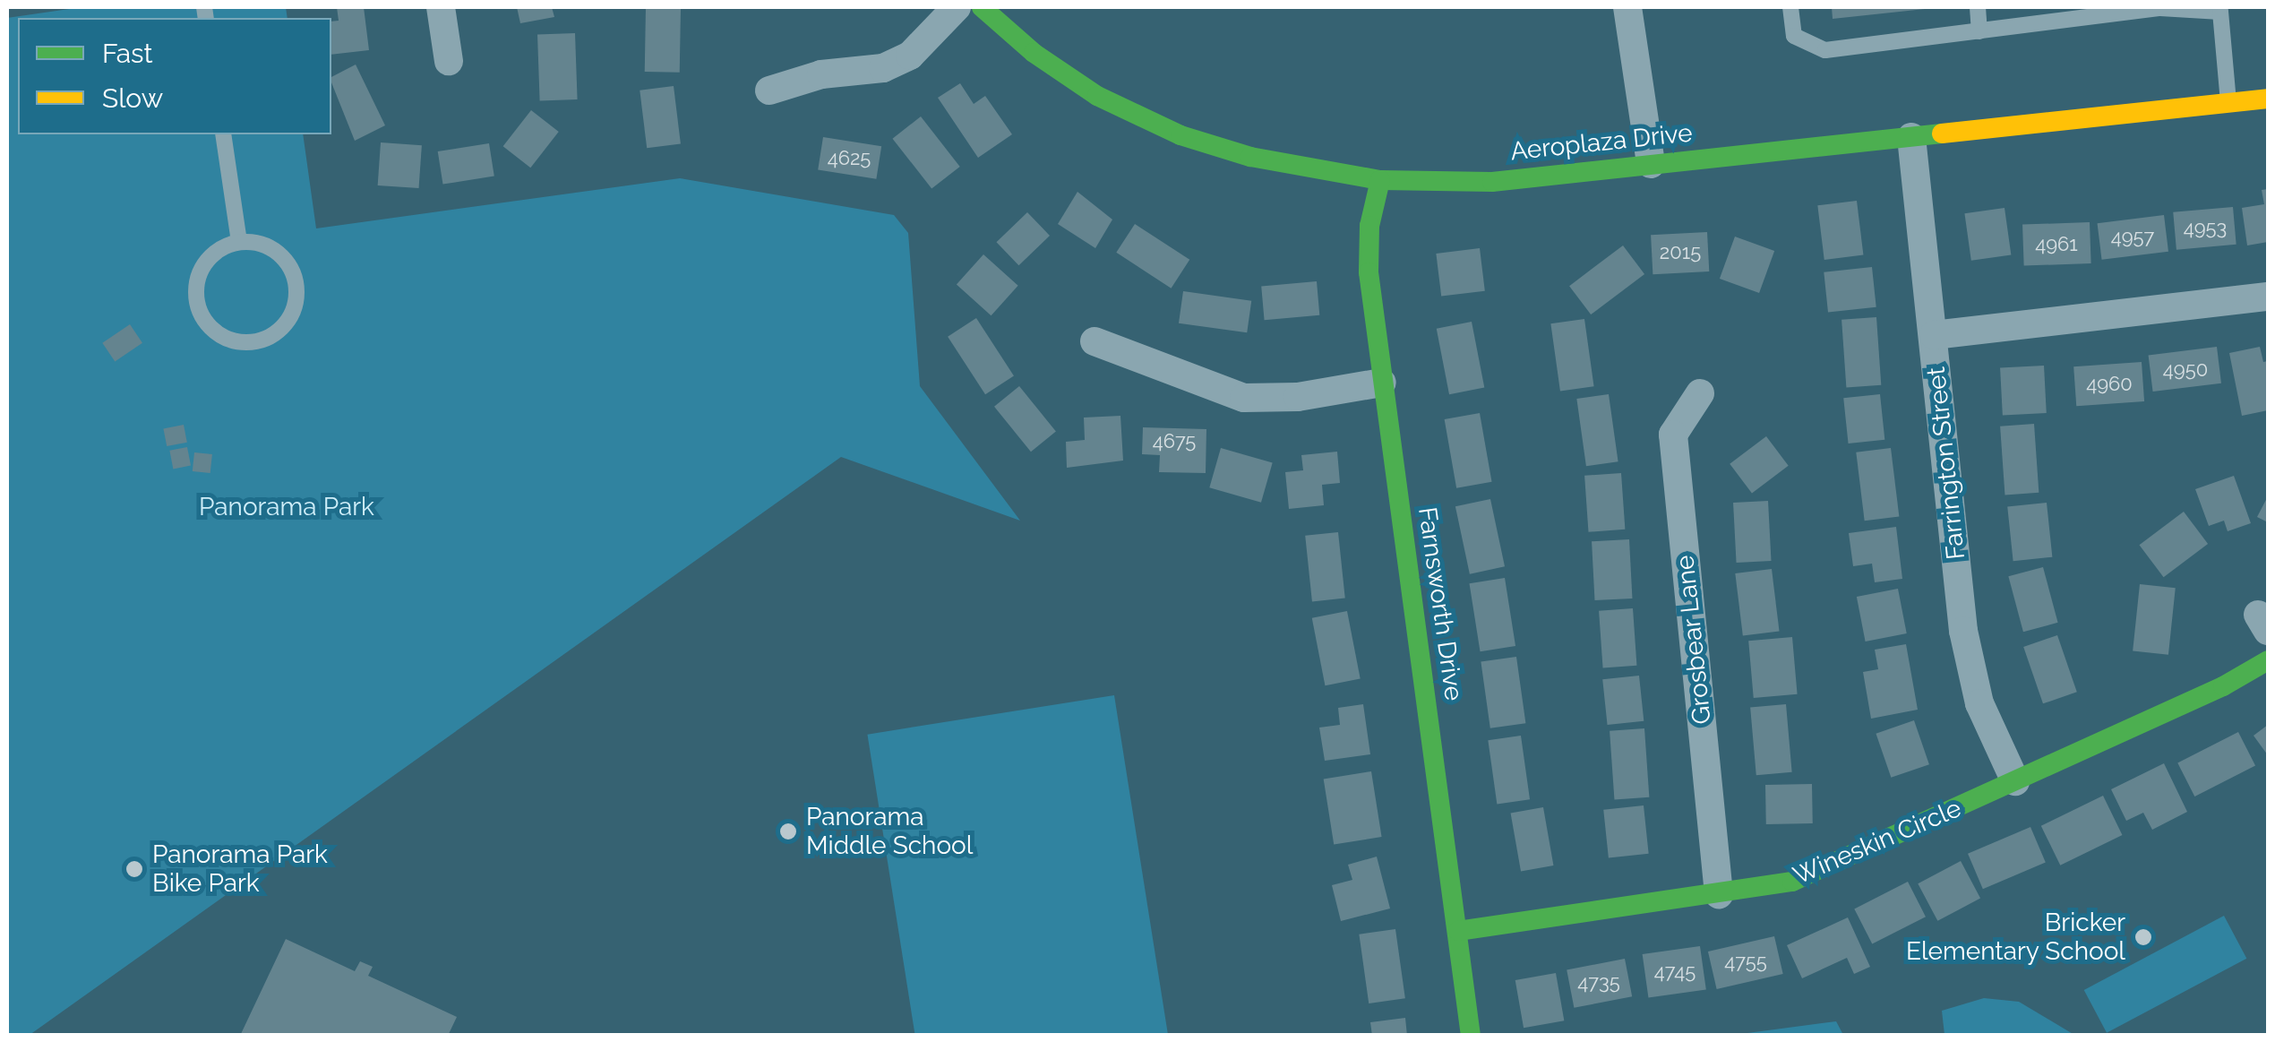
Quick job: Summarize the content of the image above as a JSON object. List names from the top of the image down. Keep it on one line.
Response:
{"streets":{"street":["Aeroplaza Drive","Farrington Street","Farnsworth Drive","Grosbear Lane","Wineskin Circle"]},"crossings":[["Aeroplaza Drive","Farrington Street"],["Aeroplaza Drive","Farnsworth Drive"],["Farrington Street","Wineskin Circle"],["Farnsworth Drive","Wineskin Circle"],["Grosbear Lane","Wineskin Circle"]],"parks":["Panorama Park"],"places":["Panorama Middle School","Panorama Park Bike Park","Bricker Elementary School"],"house_numbers":["4625","4953","4957","4961","2015","4950","4960","4675","4755","4745","4735"],"legend":["Fast","Slow"]}
